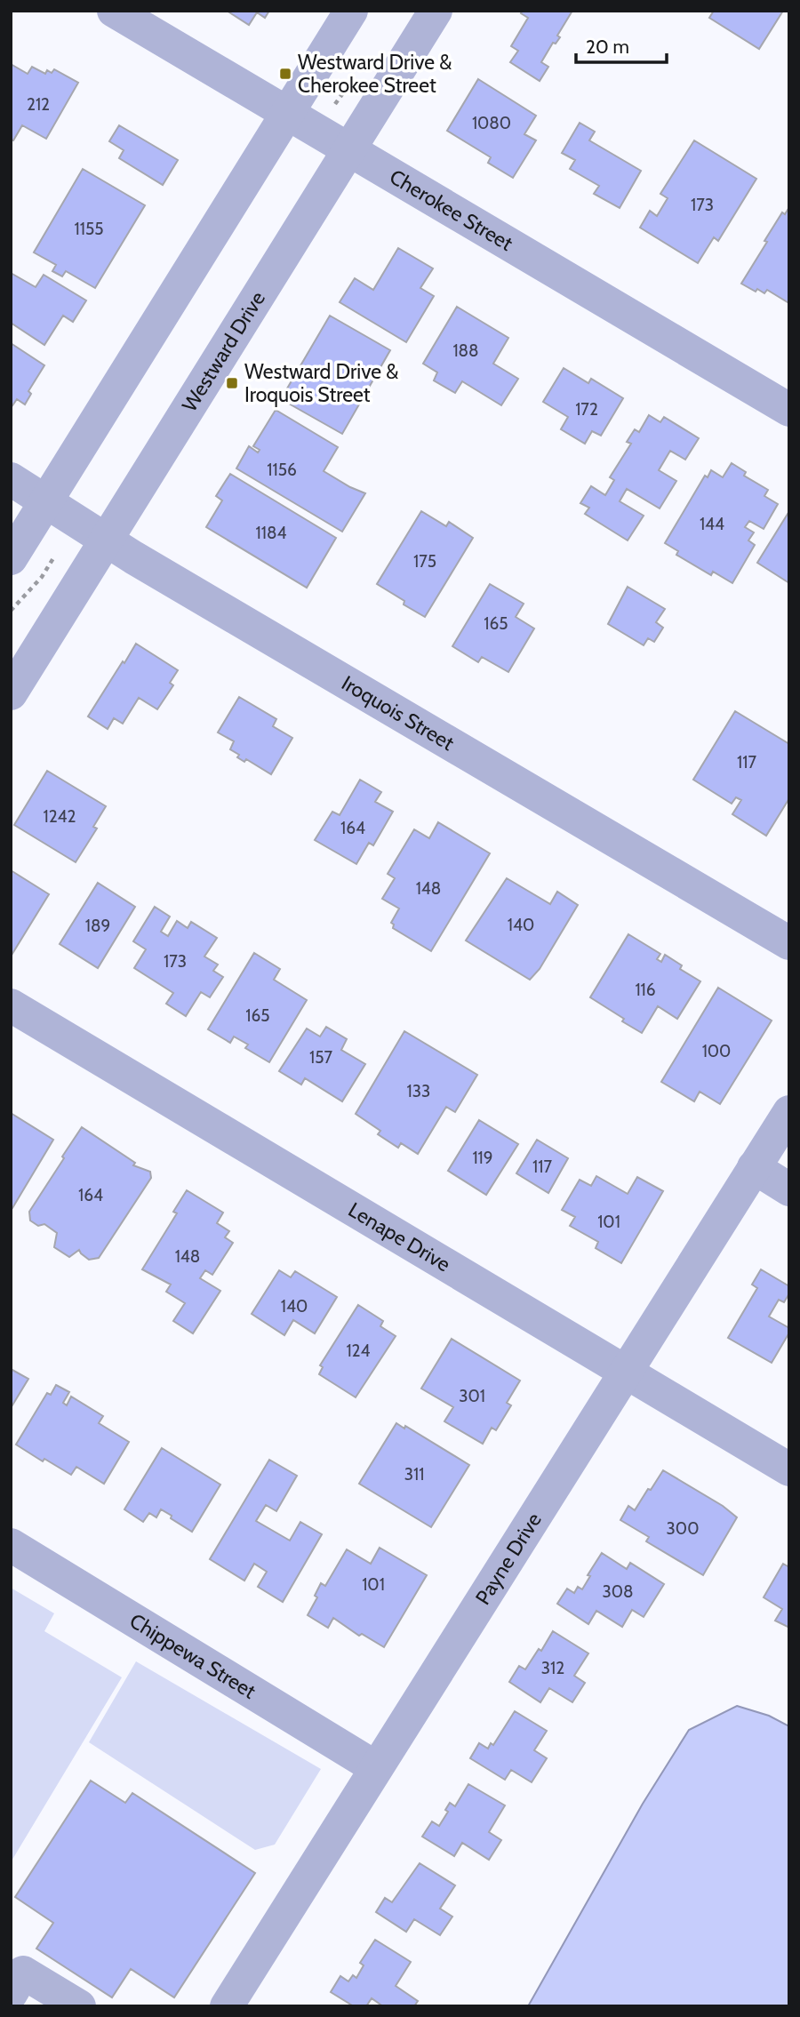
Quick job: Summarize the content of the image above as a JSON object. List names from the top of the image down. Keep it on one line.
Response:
{"streets":{"street":["Cherokee Street","Westward Drive","Iroquois Street","Lenape Drive","Payne Drive","Chippewa Street"]},"crossings":[["Cherokee Street","Westward Drive"],["Westward Drive","Iroquois Street"],["Lenape Drive","Payne Drive"],["Payne Drive","Chippewa Street"]],"places":{"transit":["Westward Drive & Cherokee Street","Westward Drive & Iroquois Street"]},"house_numbers":["212","1080","173","1155","188","172","1156","144","1184","175","165","117","1242","164","148","140","189","173","116","165","100","157","133","119","117","164","101","148","140","124","301","311","300","101","308","312"],"scale_bar":"20 m"}
